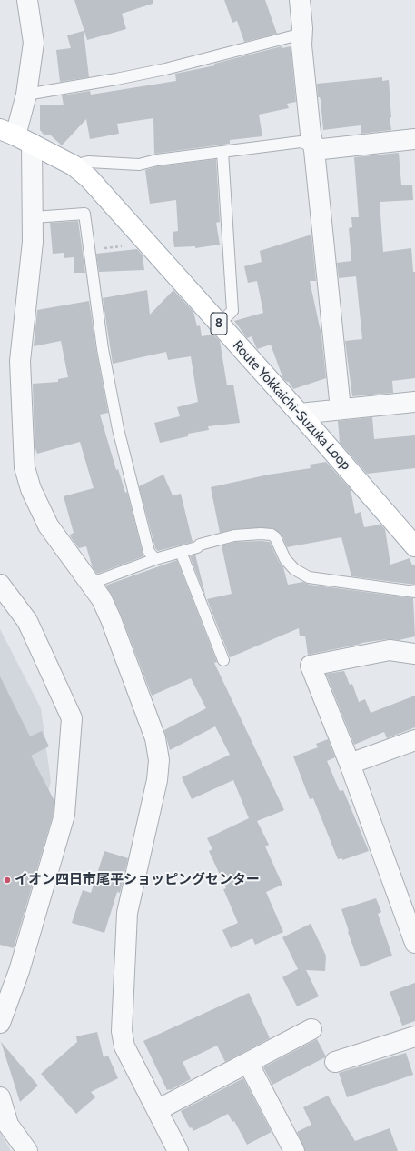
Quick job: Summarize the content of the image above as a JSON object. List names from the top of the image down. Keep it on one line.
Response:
{"streets":{"main road":["8","Route Yokkaichi-Suzuka Loop"]},"places":["イオン四日市尾平ショッピングセンター"]}
